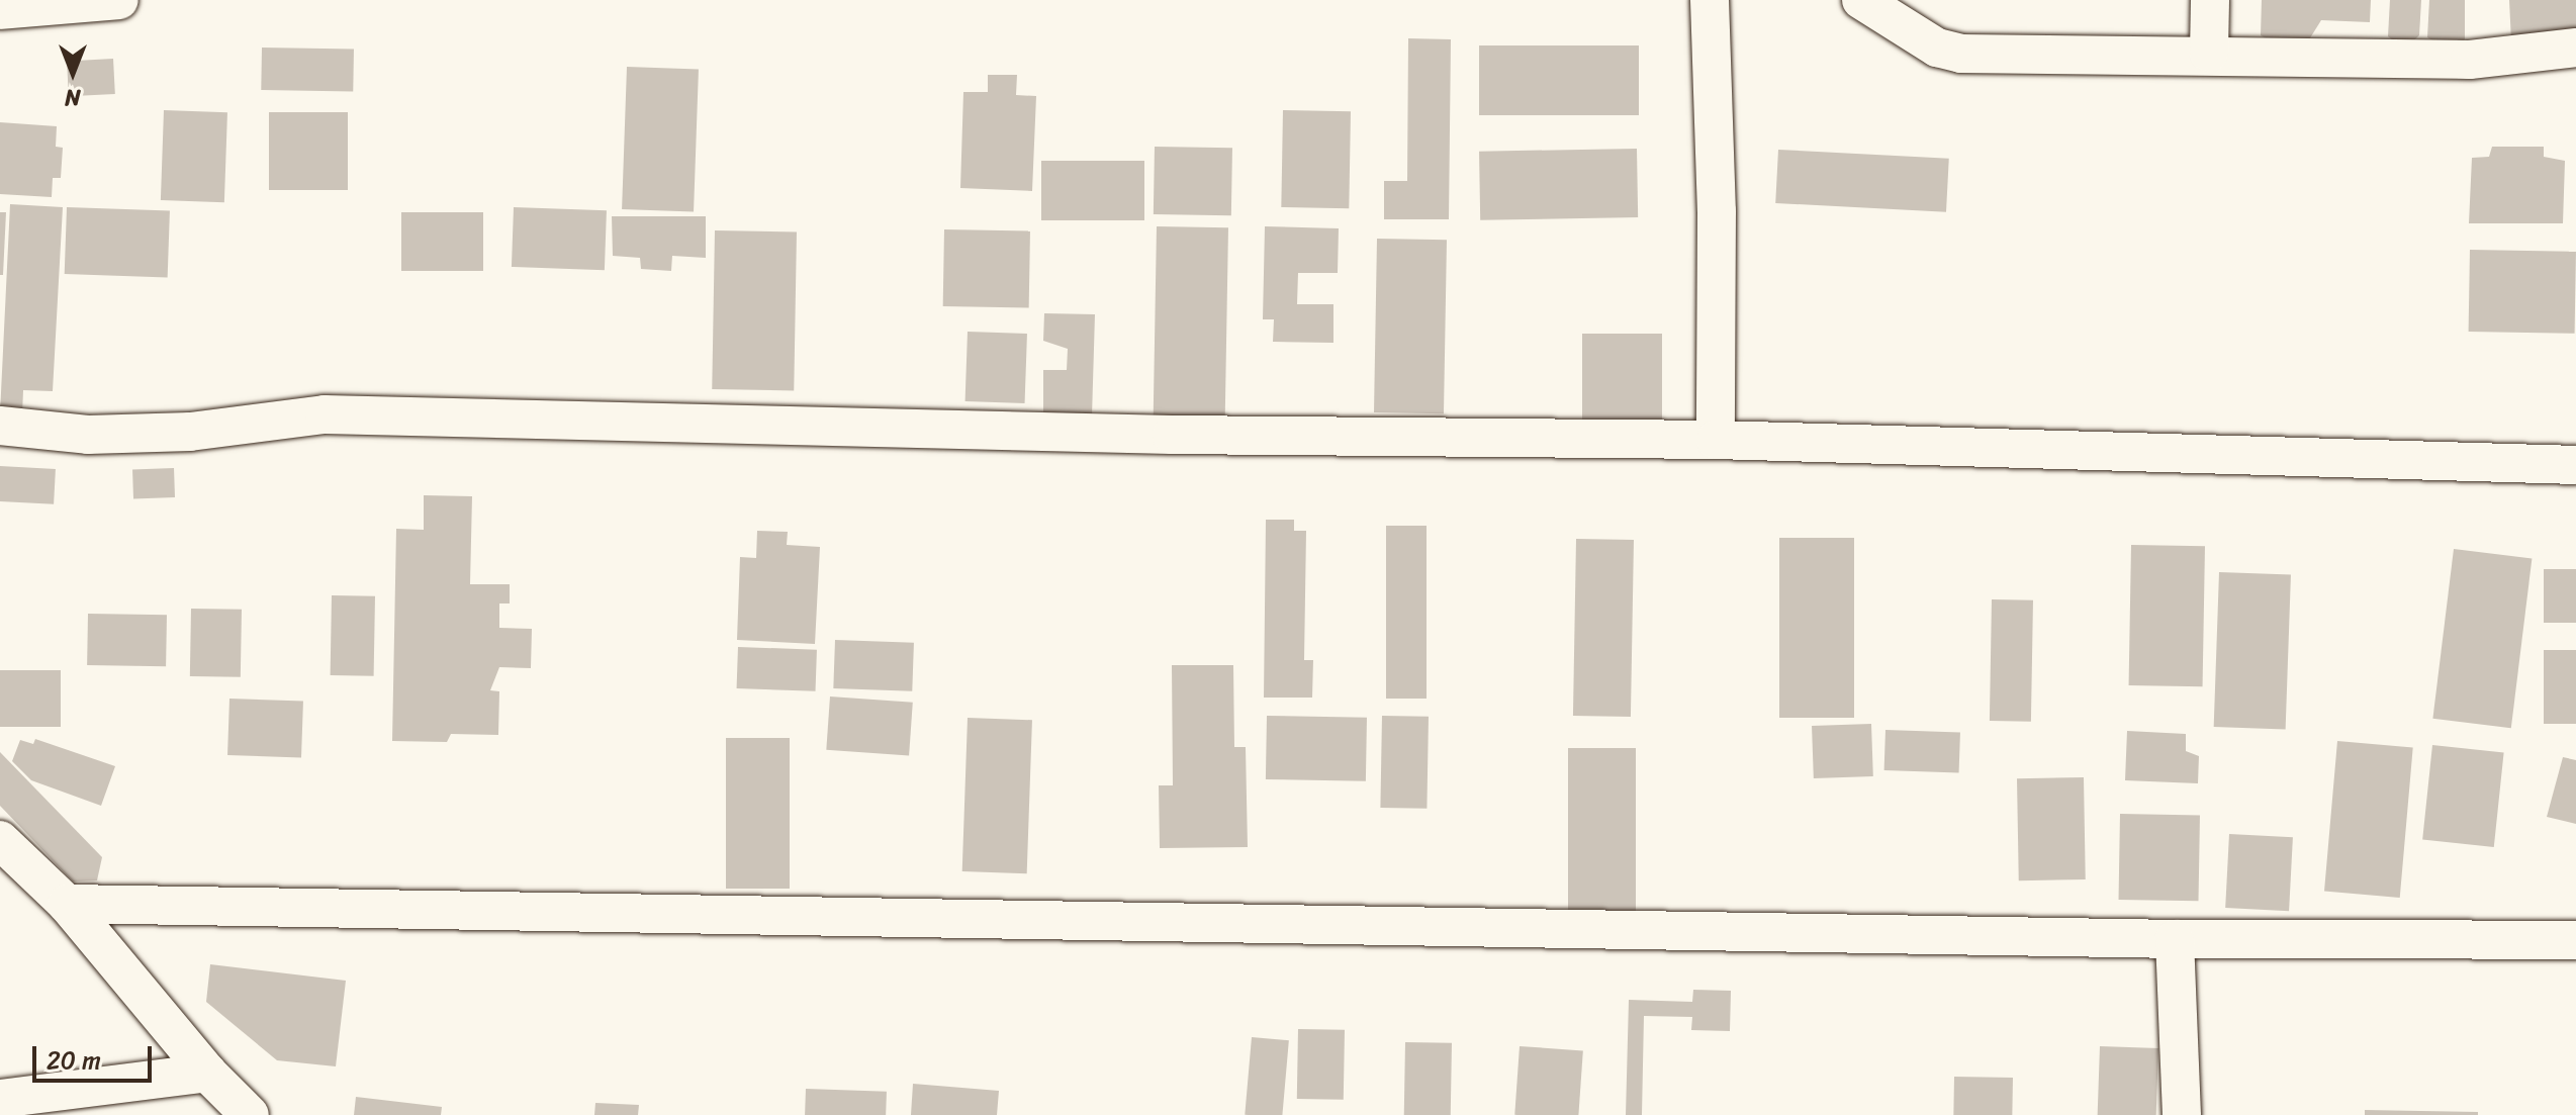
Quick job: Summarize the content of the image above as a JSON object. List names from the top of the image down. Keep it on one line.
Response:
{"scale_bar":"20 m","north":"bottom"}
